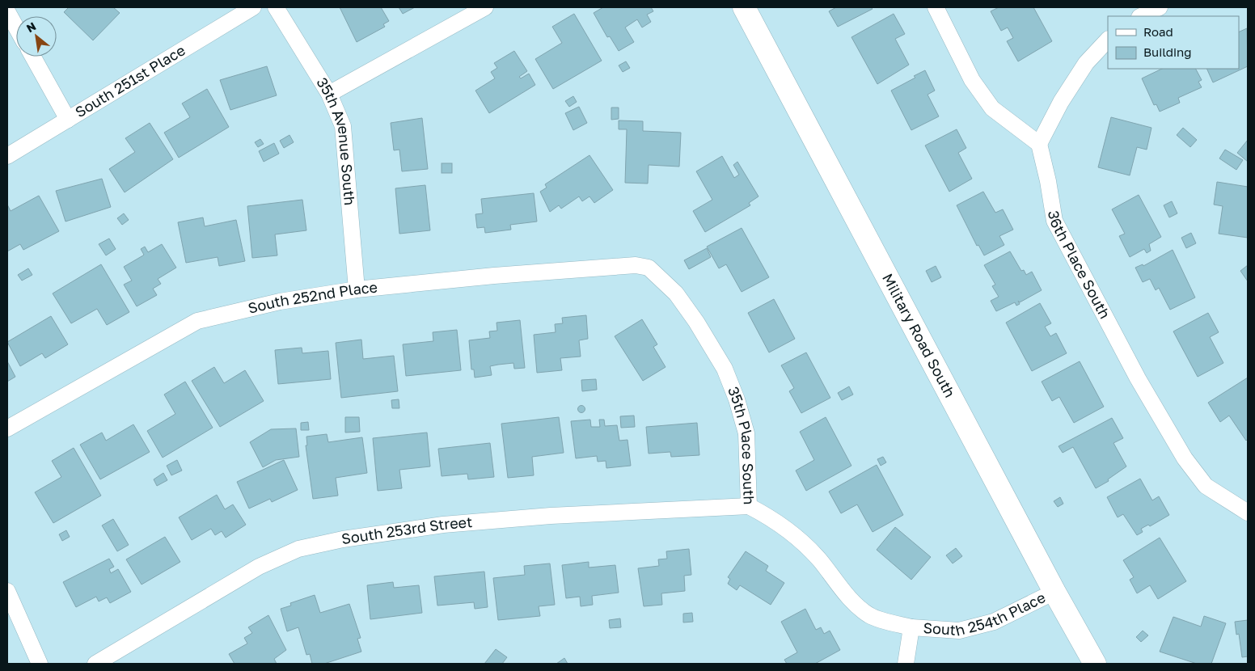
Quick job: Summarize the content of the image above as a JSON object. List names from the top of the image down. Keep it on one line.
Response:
{"streets":{"main road":["Military Road South"],"street":["South 251st Place","35th Avenue South","36th Place South","South 252nd Place","35th Place South","South 253rd Street","South 254th Place"]},"crossings":[["35th Avenue South","South 252nd Place"],["South 252nd Place","35th Place South"],["Military Road South","South 254th Place"],["35th Place South","South 253rd Street"],["35th Place South","South 254th Place"]],"legend":["Road","Building"],"north":"top left"}
